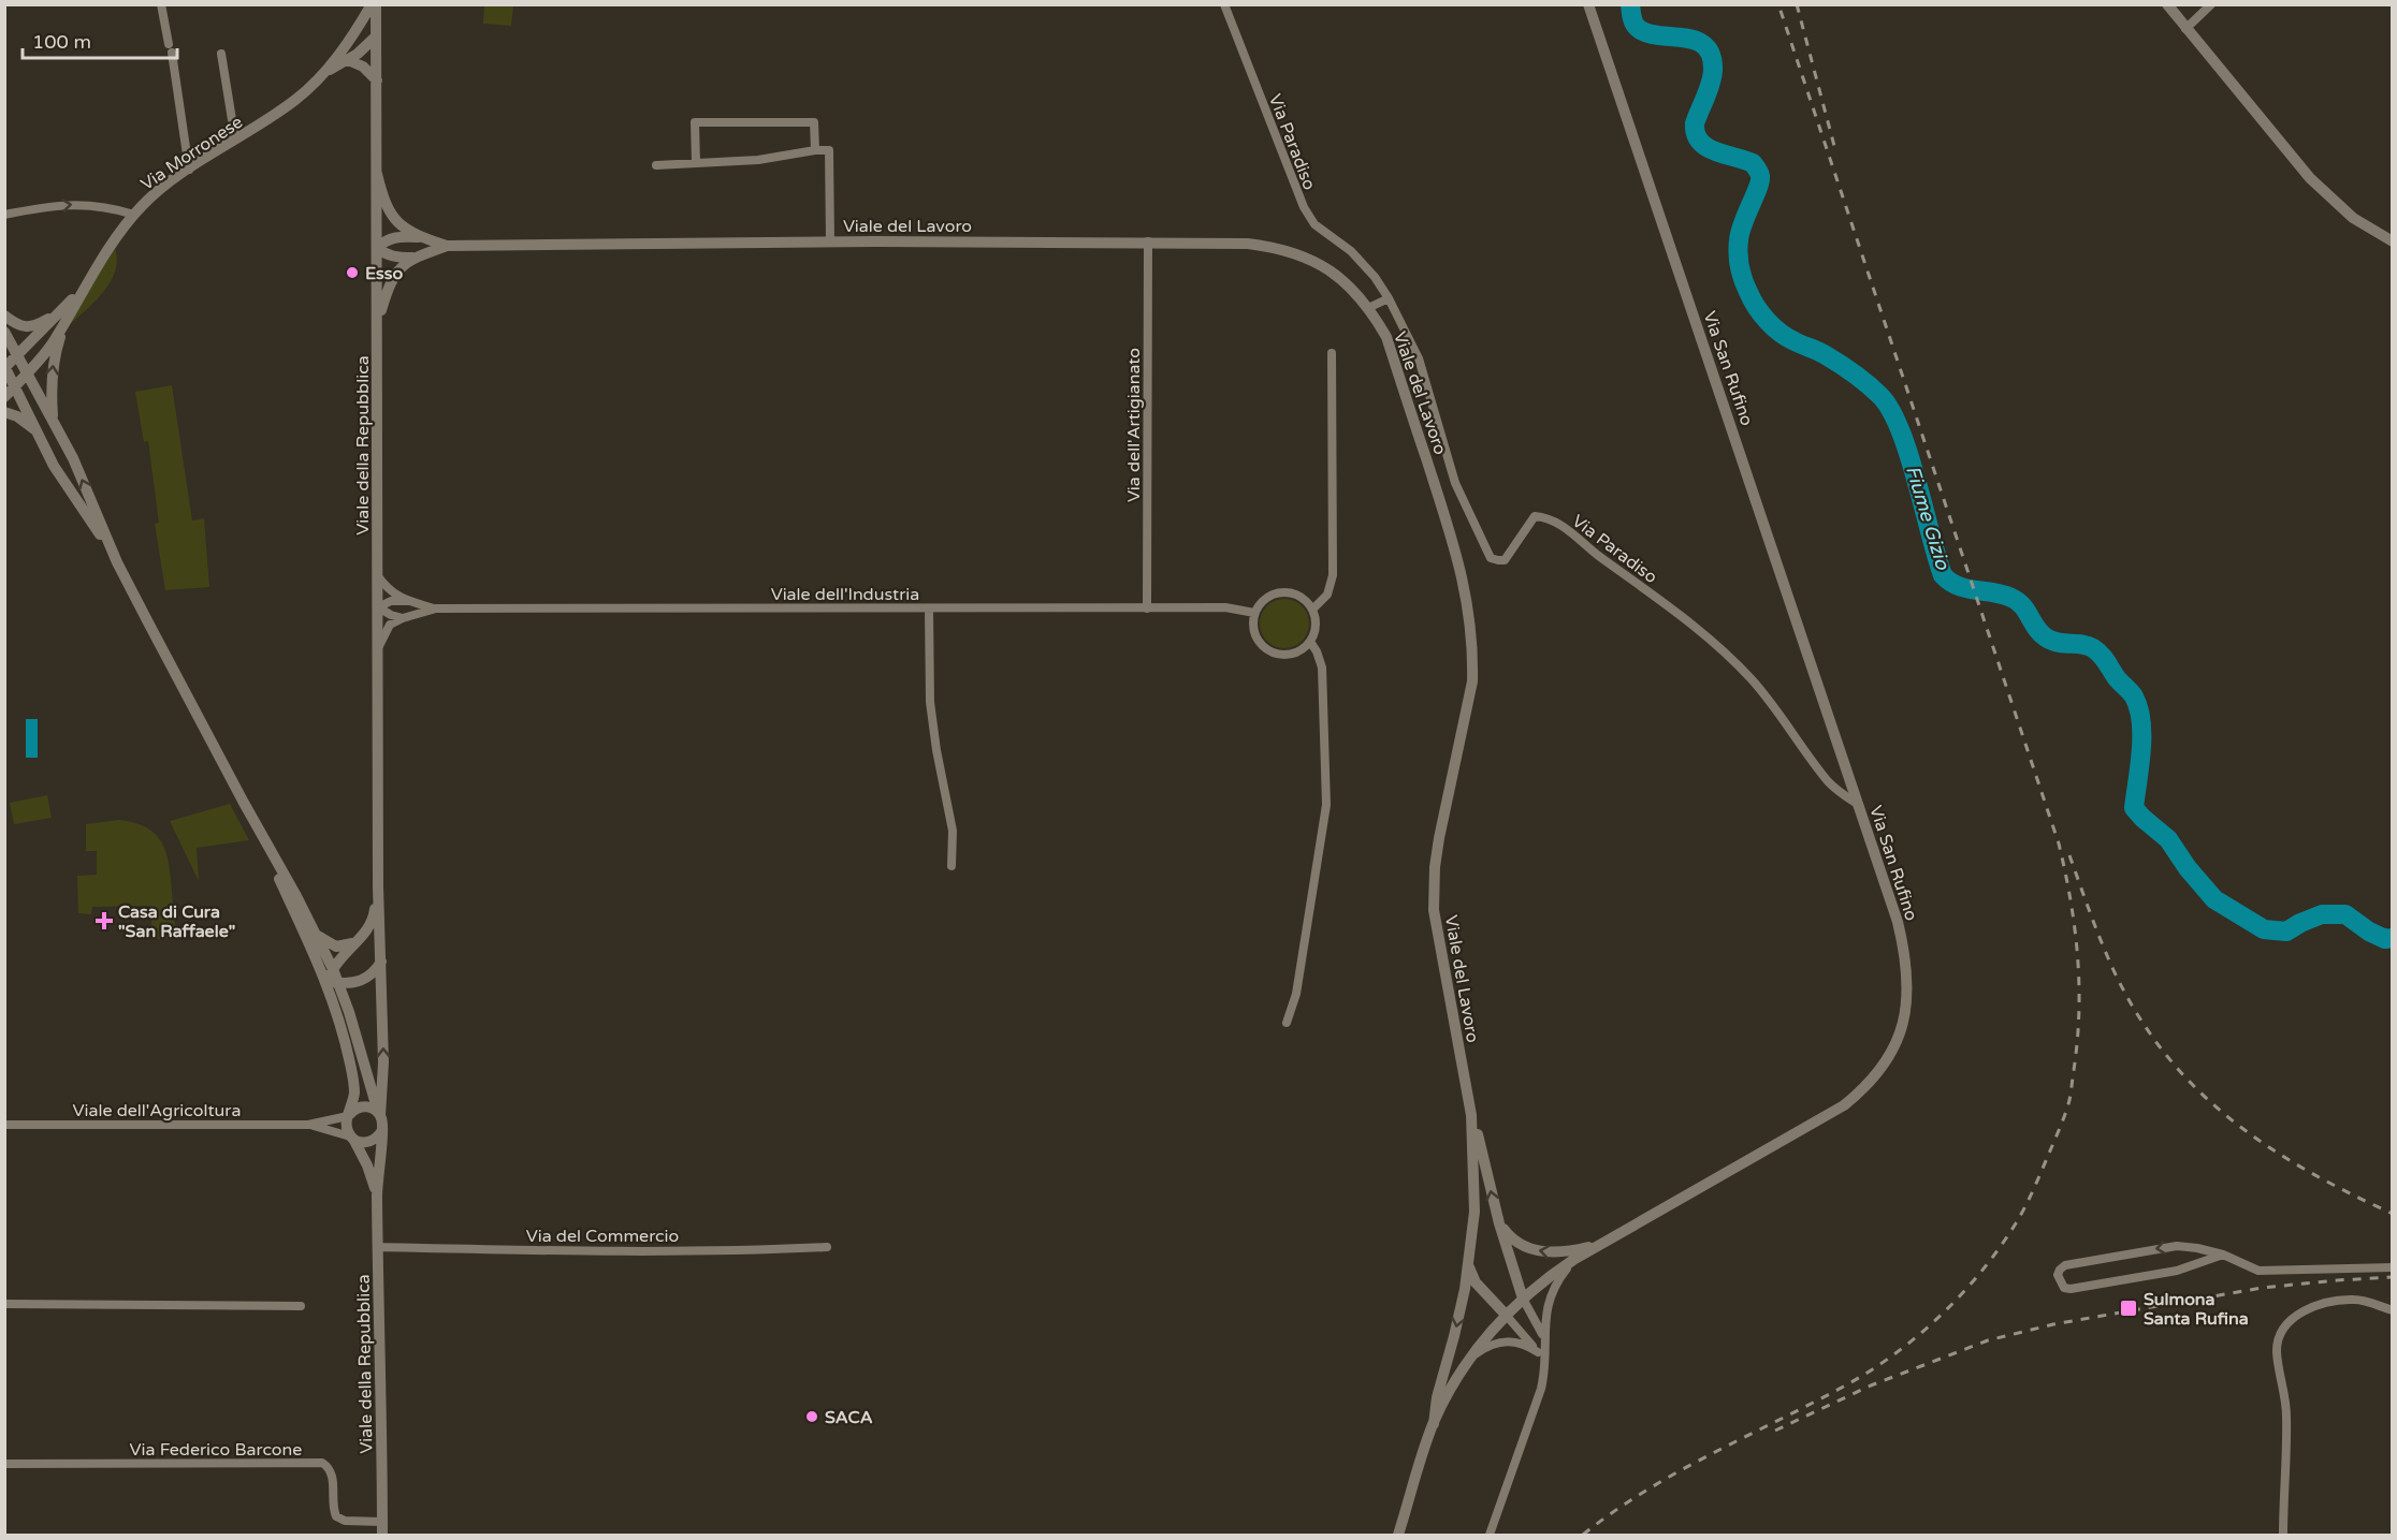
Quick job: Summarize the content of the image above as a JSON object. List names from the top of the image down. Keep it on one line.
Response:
{"streets":{"street":["Via Paradiso","Via Morronese","Viale del Lavoro","Via San Rufino","Via dell'Artigianato","Viale della Repubblica","Viale dell'Industria","Viale dell'Agricoltura","Via del Commercio","Via Federico Barcone"]},"crossings":[["Via Paradiso","Via San Rufino"],["Via Morronese","Viale della Repubblica"],["Viale del Lavoro","Via San Rufino"],["Viale del Lavoro","Via dell'Artigianato"],["Via dell'Artigianato","Viale dell'Industria"],["Viale della Repubblica","Viale dell'Industria"],["Viale della Repubblica","Viale dell'Agricoltura"],["Viale della Repubblica","Via del Commercio"],["Viale della Repubblica","Via Federico Barcone"]],"water":["Fiume Gizio"],"places":{"other":["Esso","SACA"],"health":["Casa di Cura \"San Raffaele\""],"transit":["Sulmona Santa Rufina"]},"scale_bar":"100 m"}
